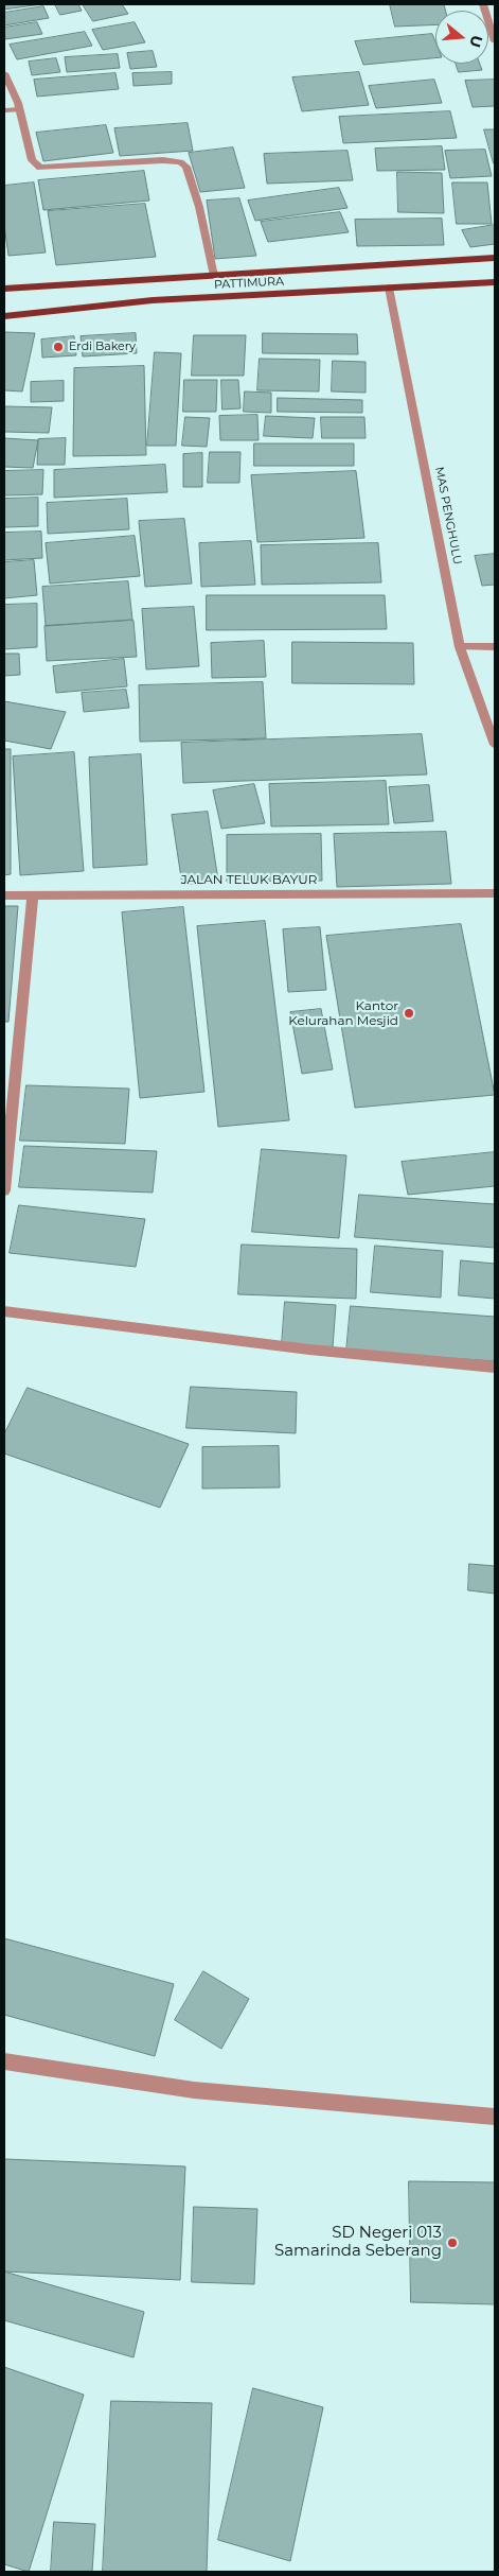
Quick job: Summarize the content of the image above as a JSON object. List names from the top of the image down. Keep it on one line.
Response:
{"streets":{"main road":["PATTIMURA"],"street":["MAS PENGHULU","JALAN TELUK BAYUR"]},"crossings":[["PATTIMURA","MAS PENGHULU"]],"places":["Erdi Bakery","Kantor Kelurahan Mesjid","SD Negeri 013 Samarinda Seberang"],"north":"right"}
